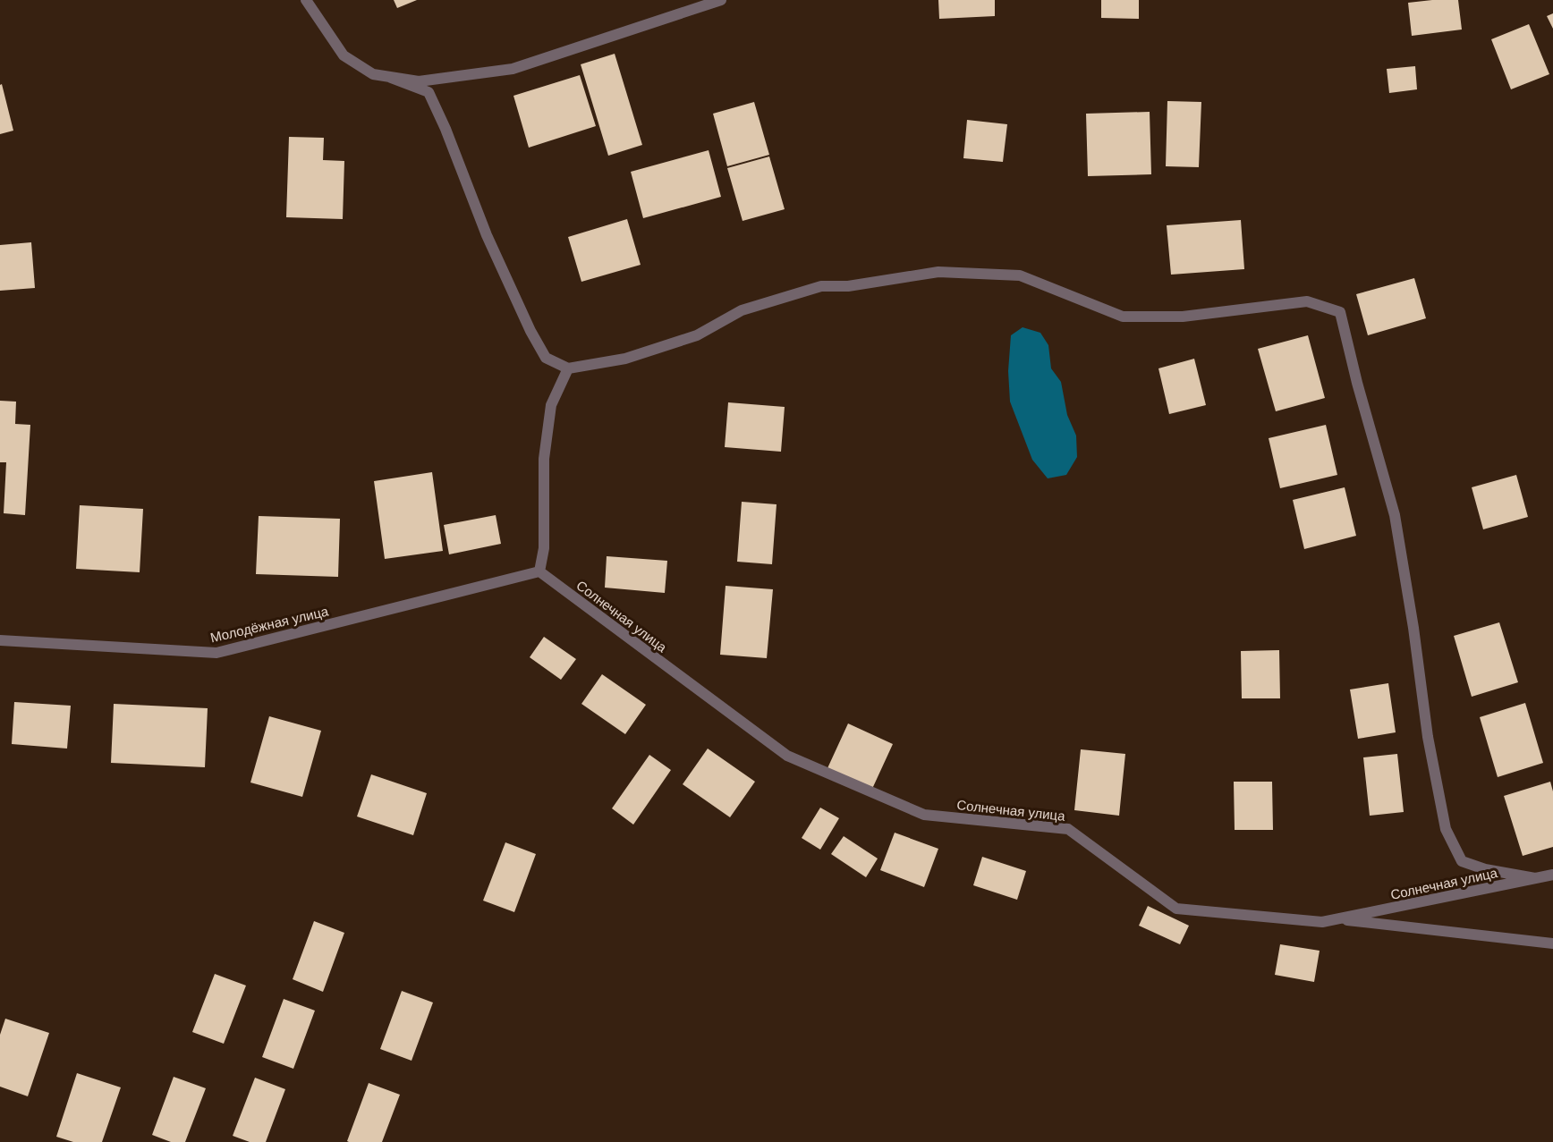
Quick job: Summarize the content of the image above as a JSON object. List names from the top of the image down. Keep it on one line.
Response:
{"streets":{"street":["Солнечная улица","Молодёжная улица"]},"crossings":[["Солнечная улица","Молодёжная улица"]]}
